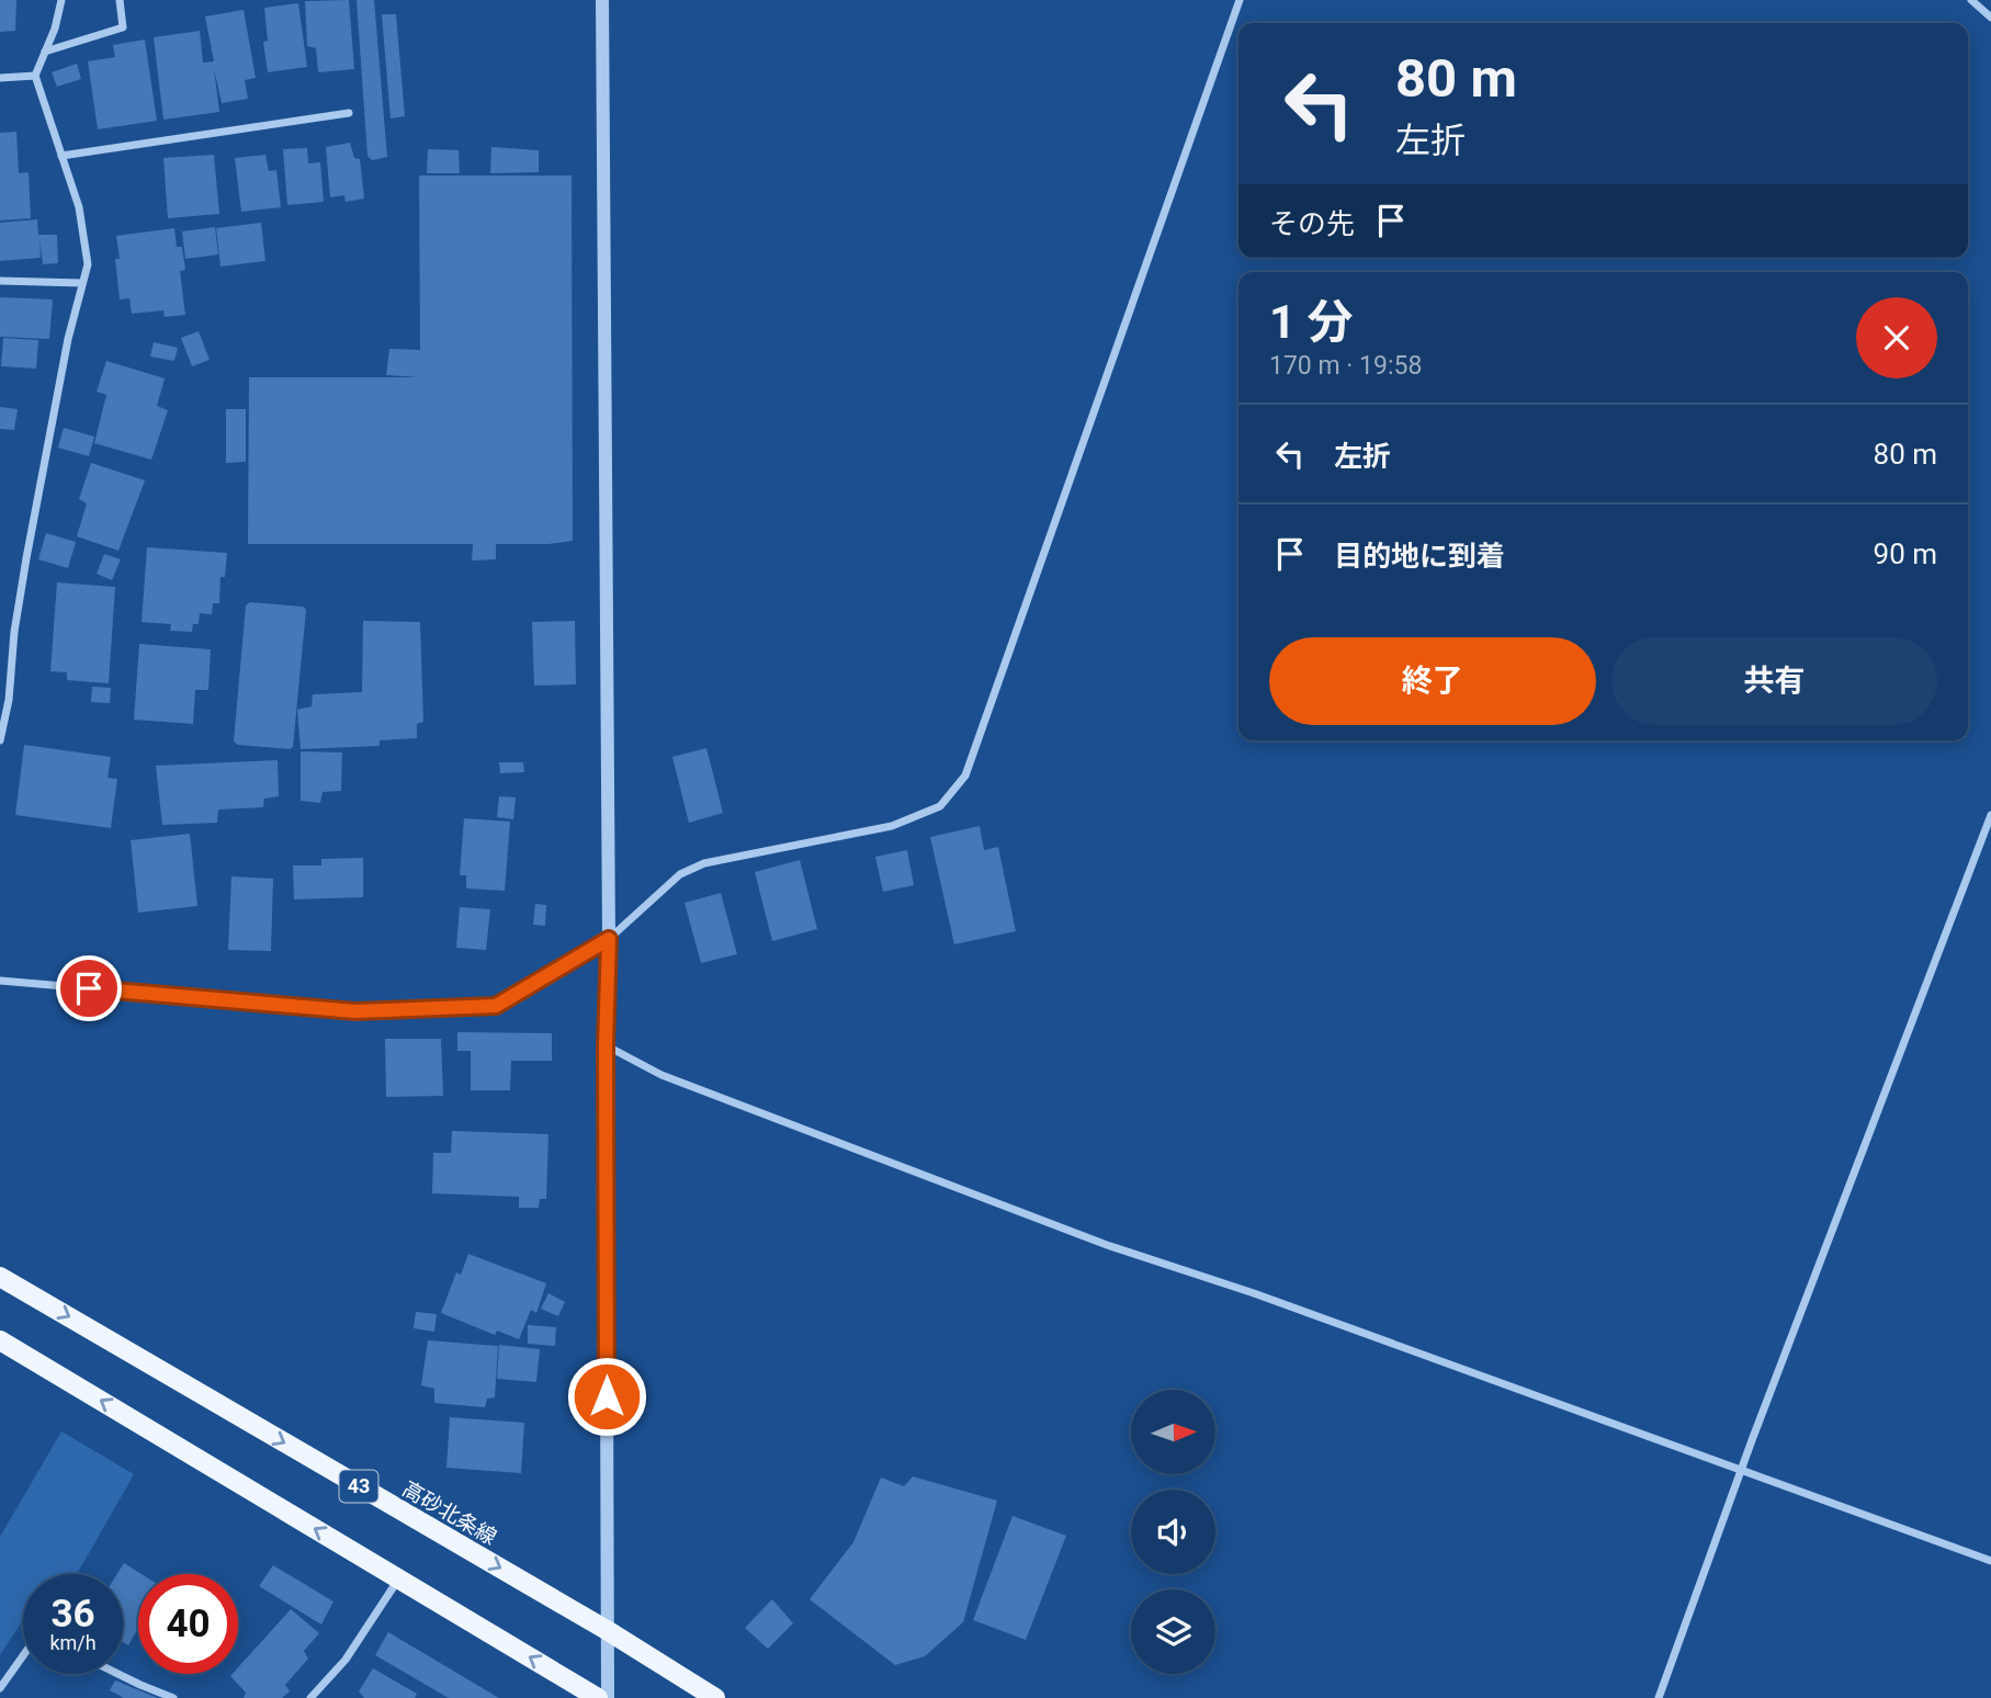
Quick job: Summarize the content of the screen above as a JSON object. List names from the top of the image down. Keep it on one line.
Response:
{"streets":{"main road":["43","高砂北条線"]},"north":"right","page":{"turn":["80 m","左折"],"then":"その先","heading":["1 分","170 m · 19:58"],"list":[{"name":"左折","value":"80 m"},{"name":"目的地に到着","value":"90 m"}],"buttons":["終了","共有"],"speed":"36 km/h","limit":"40"}}
